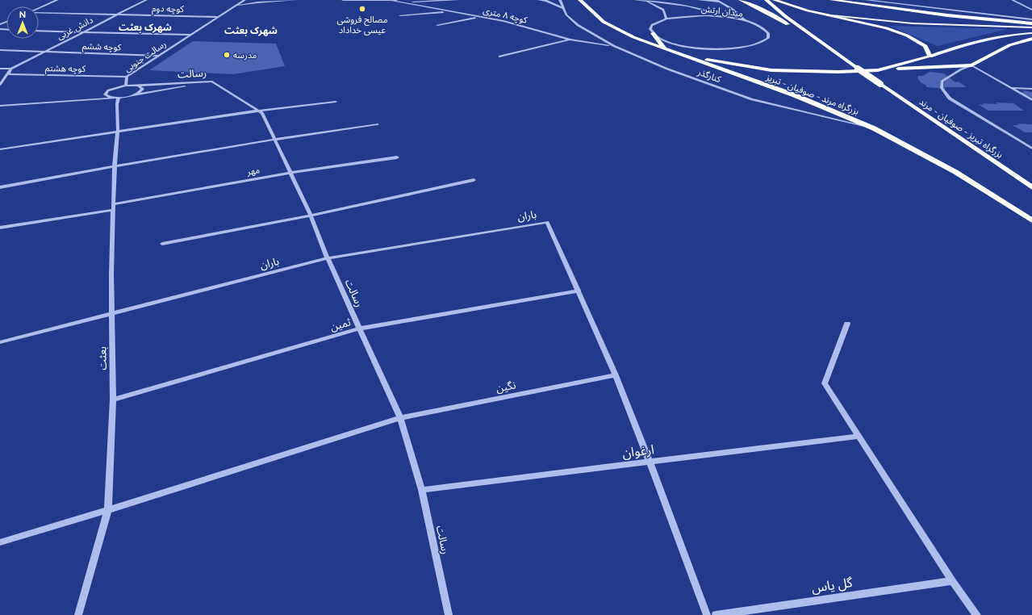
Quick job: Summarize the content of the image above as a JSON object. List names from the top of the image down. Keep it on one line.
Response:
{"streets":{"highway":["بزرگراه مرند - صوفیان - تبریز","بزرگراه تبریز - صوفیان - مرند"],"street":["کوچه دوم","میدان ارتش","کوچه ۸ متری","دانش غربی","کوچه ششم","رسالت جنوبی","کوچه هشتم","رسالت","کنارگذر","مهر","باران","ثمین","بعثت","نگین","ارغوان","گل یاس"]},"crossings":[["کوچه دوم","دانش غربی"],["کوچه دوم","رسالت جنوبی"],["کوچه ۸ متری","کنارگذر"],["دانش غربی","کوچه ششم"],["دانش غربی","کوچه هشتم"],["کوچه ششم","رسالت جنوبی"],["رسالت جنوبی","کوچه هشتم"],["رسالت جنوبی","رسالت"],["رسالت","مهر"],["رسالت","باران"],["رسالت","ثمین"],["رسالت","بعثت"],["رسالت","نگین"],["رسالت","ارغوان"],["کنارگذر","بزرگراه مرند - صوفیان - تبریز"],["مهر","بعثت"],["باران","ثمین"],["باران","بعثت"],["ثمین","بعثت"],["بعثت","نگین"]],"districts":["شهرک بعثت","شهرک بعثت"],"places":["مصالح فروشی عیسی خداداد","مدرسه"],"north":"top"}
